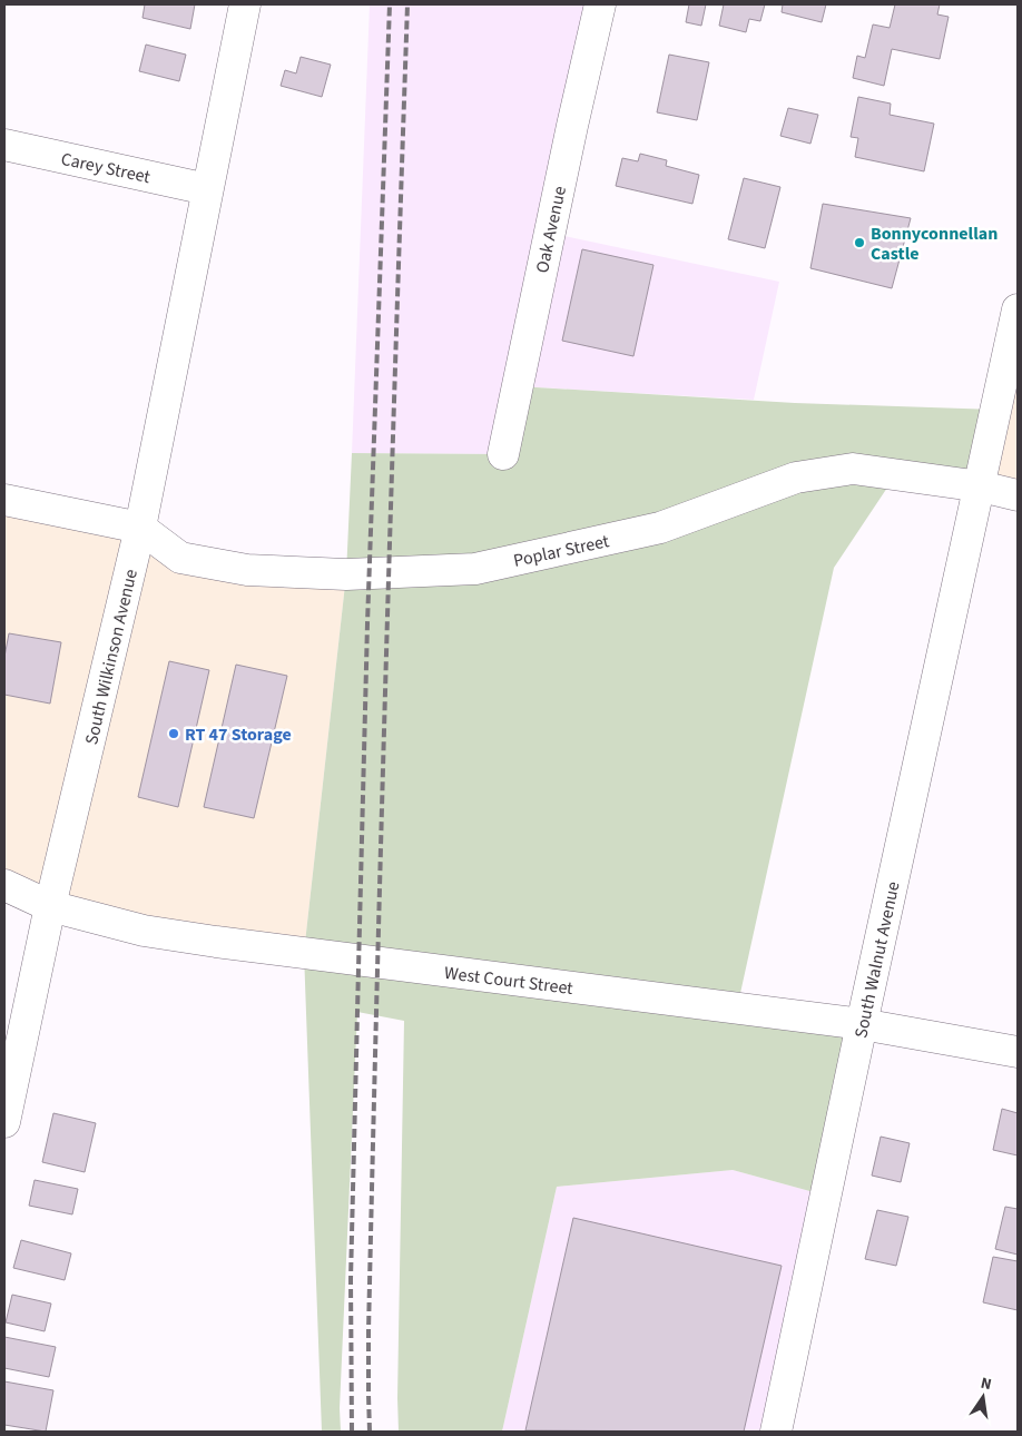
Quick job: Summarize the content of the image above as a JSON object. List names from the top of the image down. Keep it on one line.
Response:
{"streets":{"street":["Carey Street","Oak Avenue","Poplar Street","South Wilkinson Avenue","South Walnut Avenue","West Court Street"]},"crossings":[["Carey Street","South Wilkinson Avenue"],["Poplar Street","South Wilkinson Avenue"],["Poplar Street","South Walnut Avenue"],["South Wilkinson Avenue","West Court Street"],["South Walnut Avenue","West Court Street"]],"places":["Bonnyconnellan Castle","RT 47 Storage"],"north":"top"}
